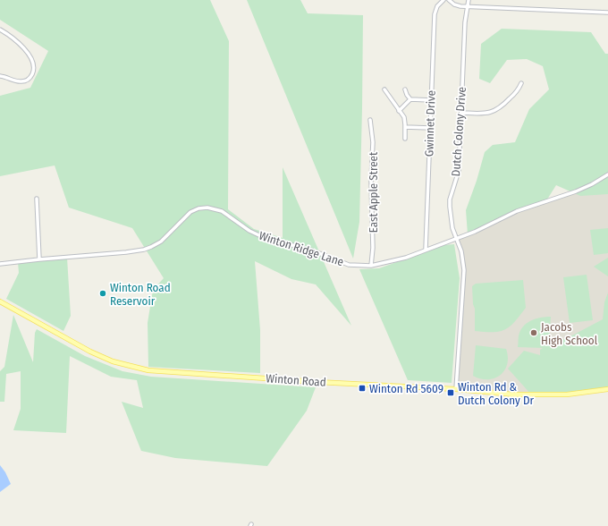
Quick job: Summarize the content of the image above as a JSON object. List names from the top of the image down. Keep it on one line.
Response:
{"streets":{"main road":["Winton Road"],"street":["Gwinnet Drive","Dutch Colony Drive","East Apple Street","Winton Ridge Lane"]},"crossings":[["Gwinnet Drive","Winton Ridge Lane"],["Dutch Colony Drive","Winton Ridge Lane"],["Dutch Colony Drive","Winton Road"],["East Apple Street","Winton Ridge Lane"]],"places":{"other":["Winton Road Reservoir","Jacobs High School"],"transit":["Winton Rd 5609","Winton Rd & Dutch Colony Dr"]}}
